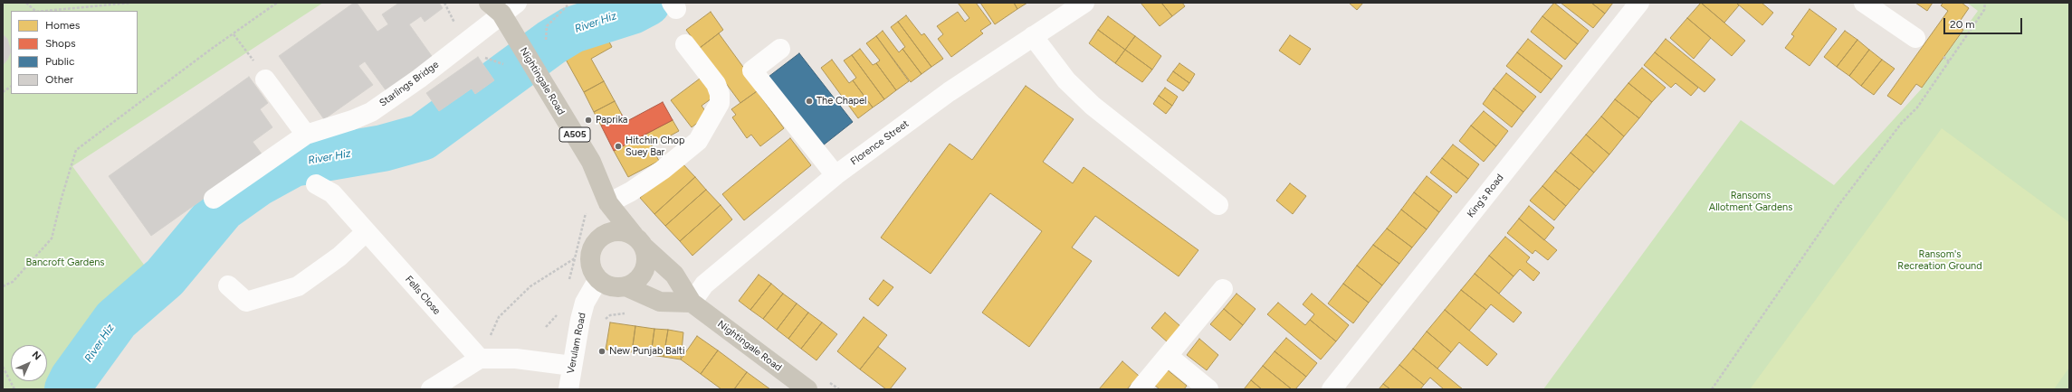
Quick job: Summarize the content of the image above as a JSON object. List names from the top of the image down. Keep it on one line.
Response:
{"streets":{"main road":["Nightingale Road","A505"],"street":["Starlings Bridge","Florence Street","King's Road","Fells Close","Verulam Road"]},"crossings":[["Nightingale Road","Starlings Bridge"],["Nightingale Road","Florence Street"],["Nightingale Road","Verulam Road"]],"water":["River Hiz"],"parks":["Ransoms Allotment Gardens","Ransom's Recreation Ground","Bancroft Gardens"],"places":["The Chapel","Paprika","Hitchin Chop Suey Bar","New Punjab Balti"],"legend":["Homes","Shops","Public","Other"],"scale_bar":"20 m","north":"top right"}
